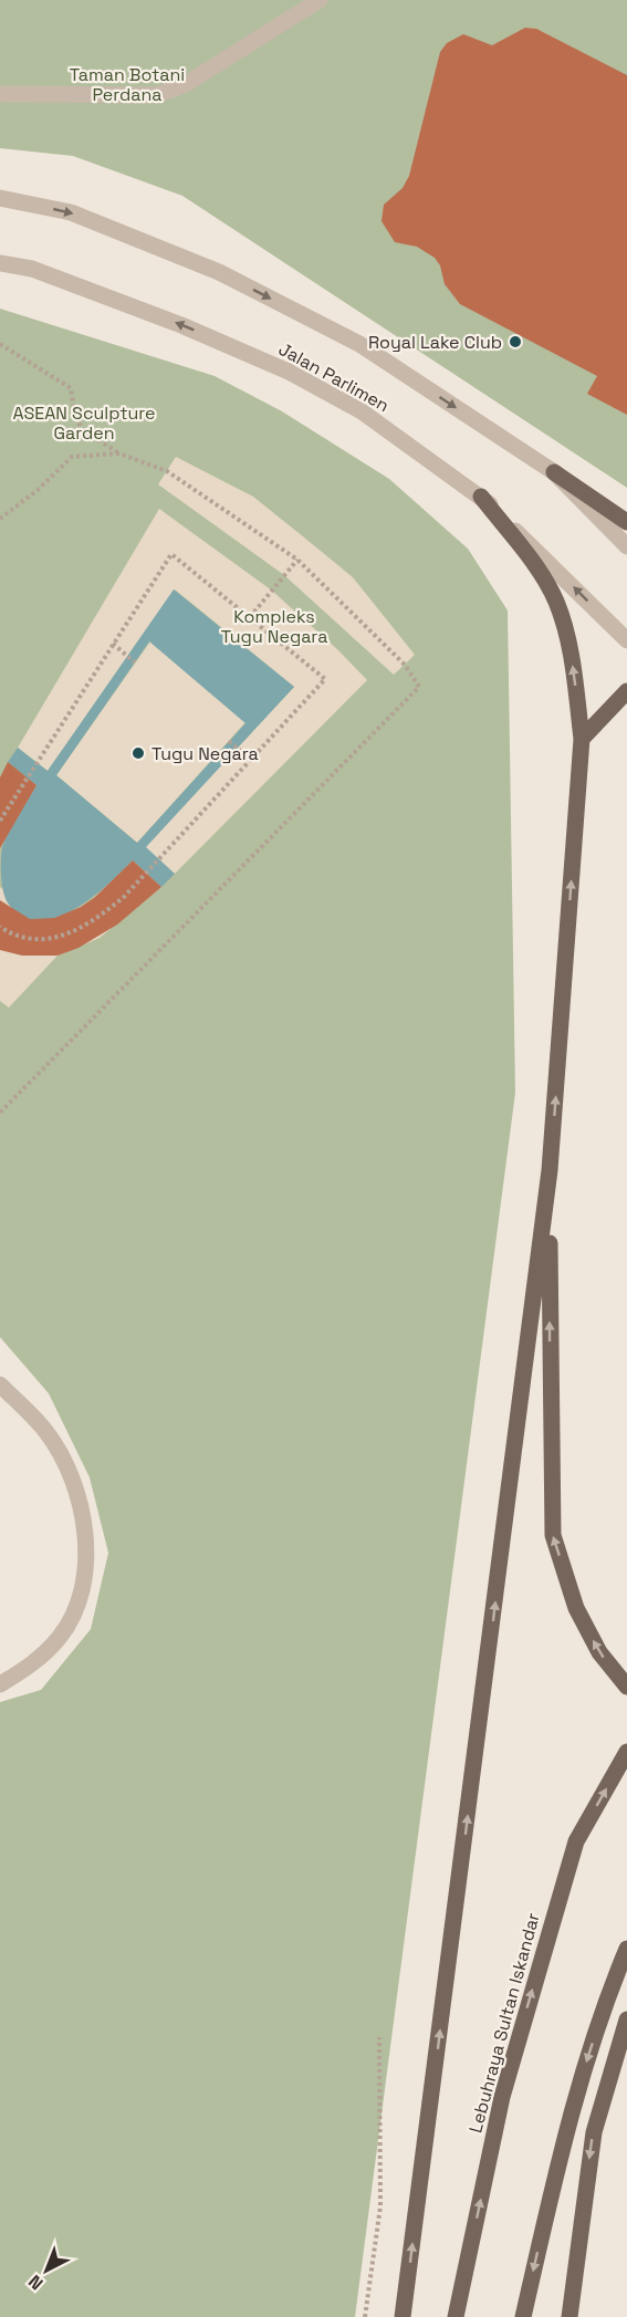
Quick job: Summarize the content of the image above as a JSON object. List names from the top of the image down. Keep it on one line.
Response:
{"streets":{"main road":["Lebuhraya Sultan Iskandar"],"street":["Jalan Parlimen"]},"parks":["Taman Botani Perdana","ASEAN Sculpture Garden","Kompleks Tugu Negara"],"places":["Royal Lake Club","Tugu Negara"],"north":"bottom left"}
